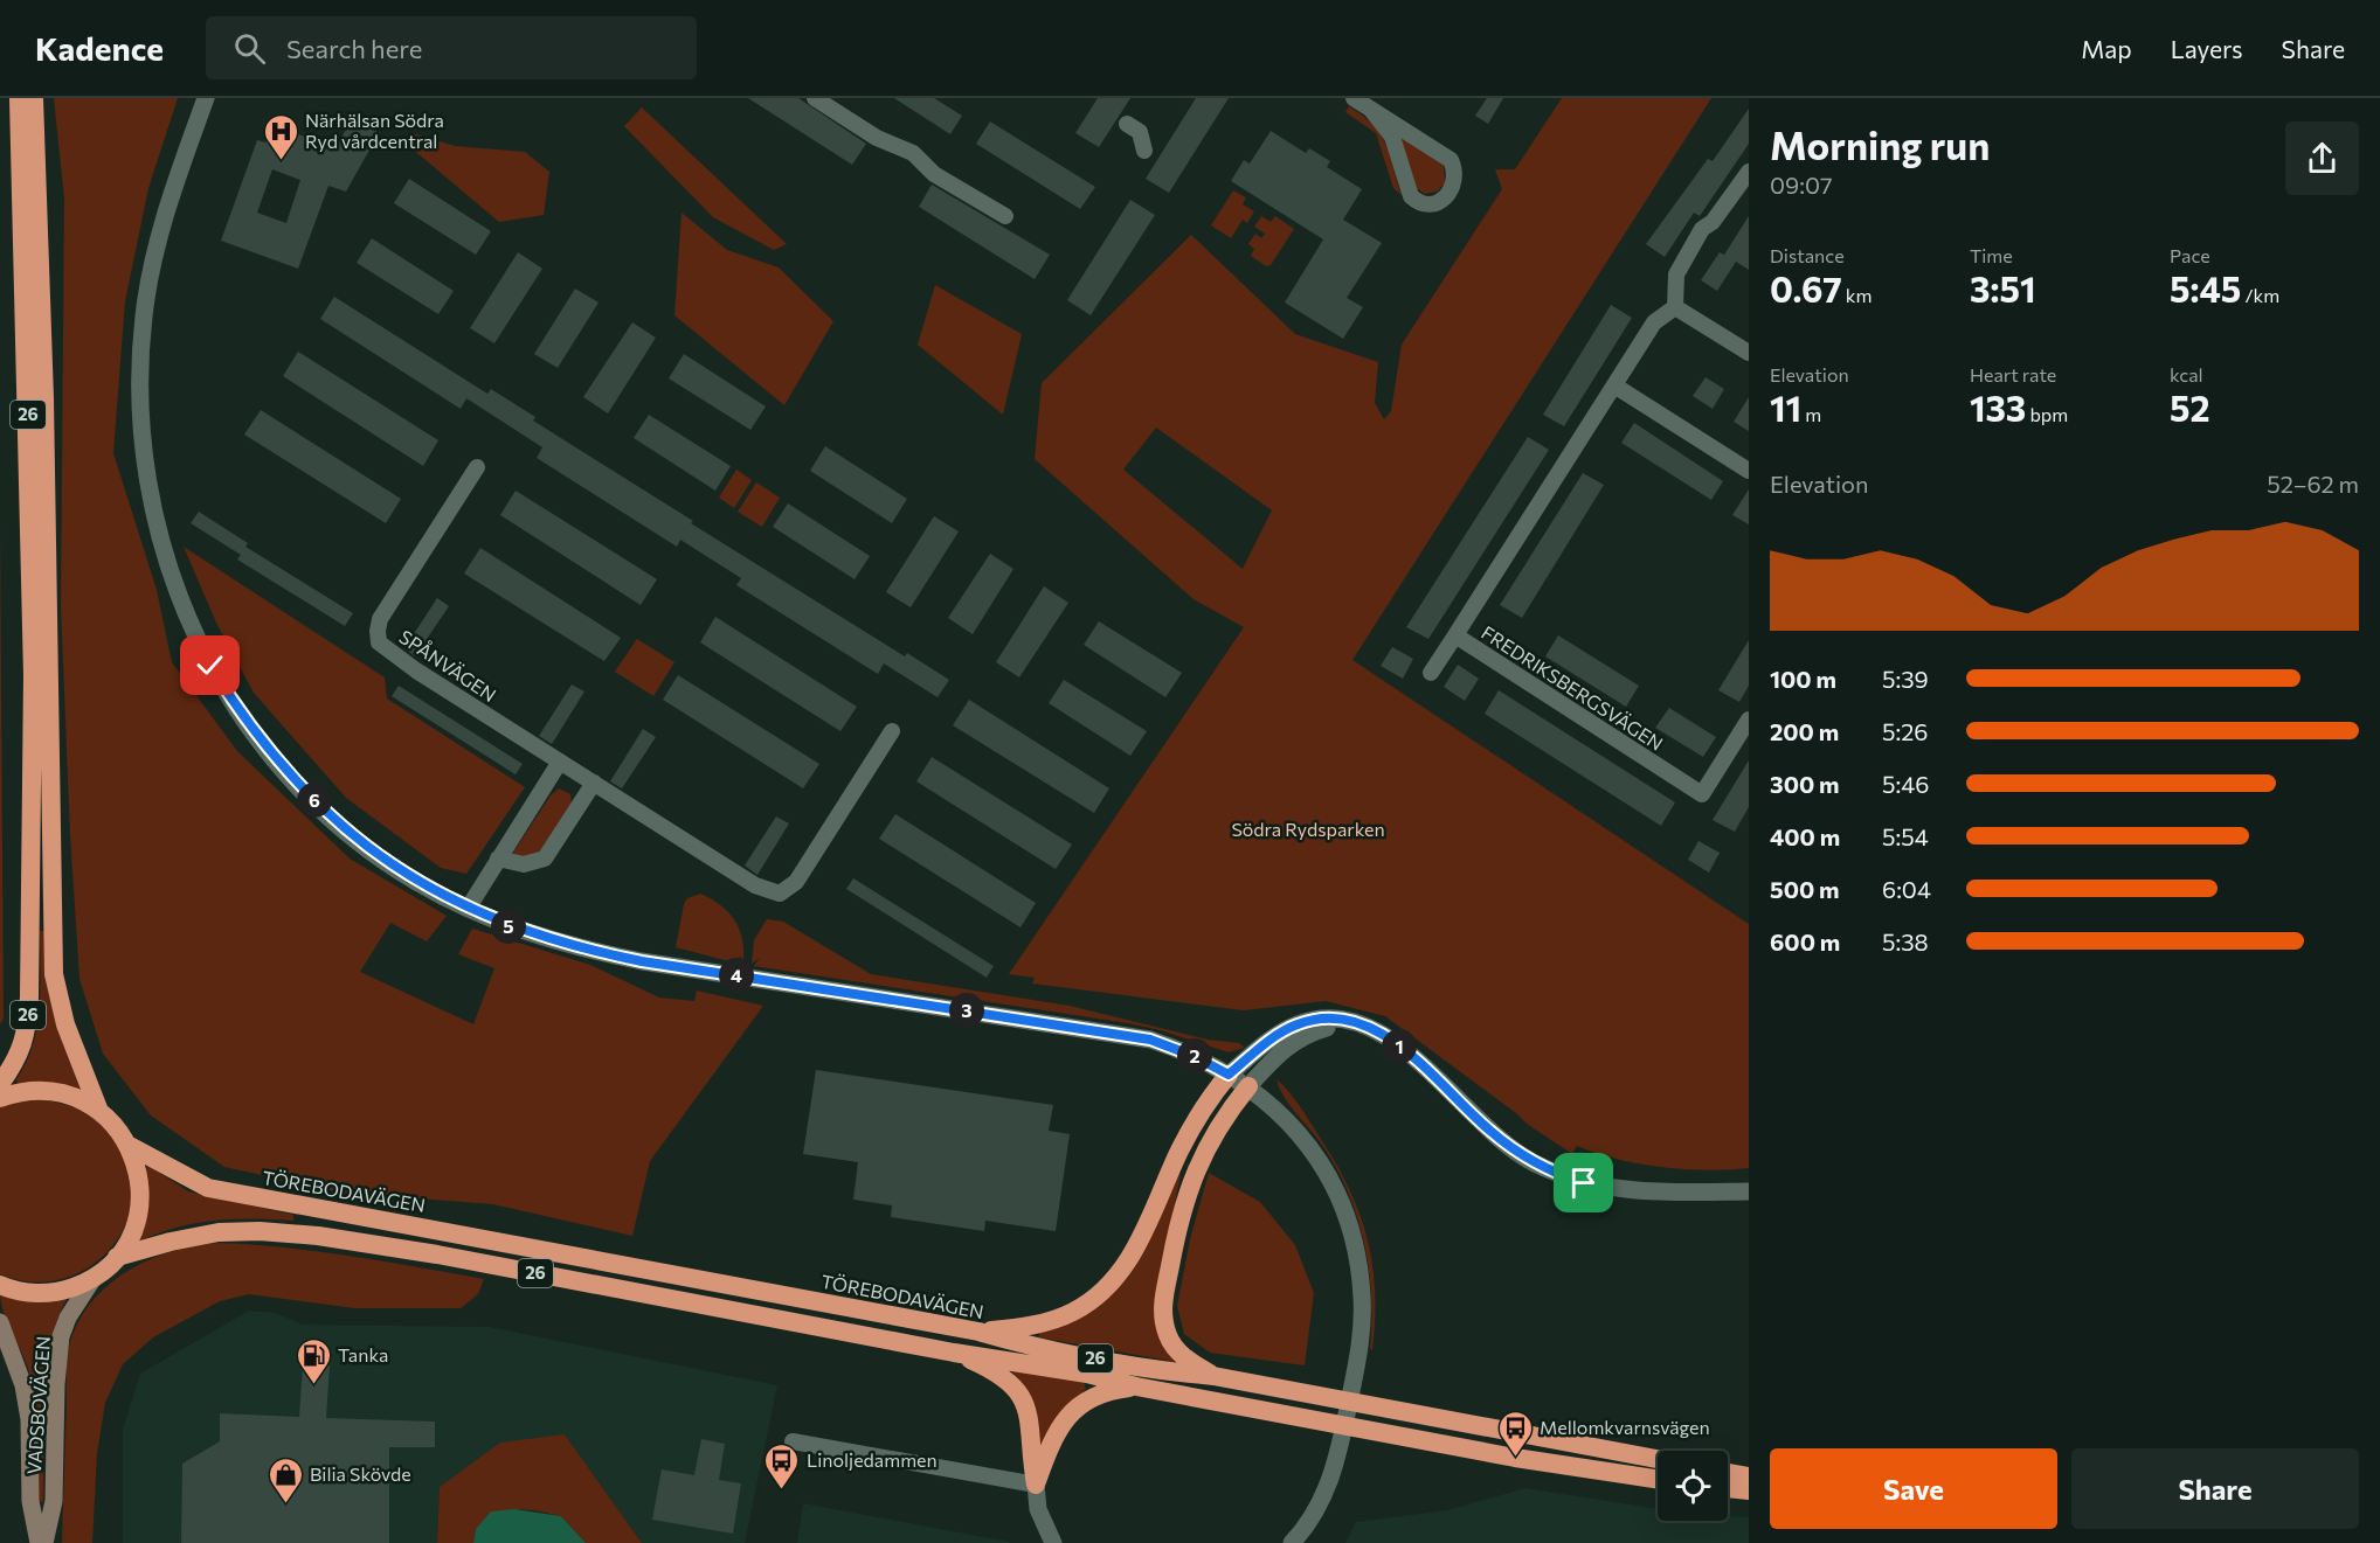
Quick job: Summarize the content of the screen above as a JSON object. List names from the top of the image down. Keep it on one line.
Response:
{"streets":{"highway":["26","TÖREBODAVÄGEN"],"main road":["VADSBOVÄGEN"],"street":["SPÅNVÄGEN","FREDRIKSBERGSVÄGEN"]},"crossings":[["26","TÖREBODAVÄGEN"],["26","VADSBOVÄGEN"]],"parks":["Södra Rydsparken"],"places":{"hospital":["Närhälsan Södra Ryd vårdcentral"],"fuel station":["Tanka"],"bus stop":["Mellomkvarnsvägen","Linoljedammen"],"shop":["Bilia Skövde"]},"page":{"header":"Kadence","search":"Search here","nav":["Map","Layers","Share"],"heading":["Morning run","09:07"],"stats":[["Distance","0.67 km"],["Time","3:51"],["Pace","5:45 /km"],["Elevation","11 m"],["Heart rate","133 bpm"],["kcal","52"]],"chart":["Elevation","52–62 m"],"list":[{"name":"100 m","note":"5:39"},{"name":"200 m","note":"5:26"},{"name":"300 m","note":"5:46"},{"name":"400 m","note":"5:54"},{"name":"500 m","note":"6:04"},{"name":"600 m","note":"5:38"}],"pins":["6","5","4","3","1","2"],"buttons":["Save","Share"]}}
